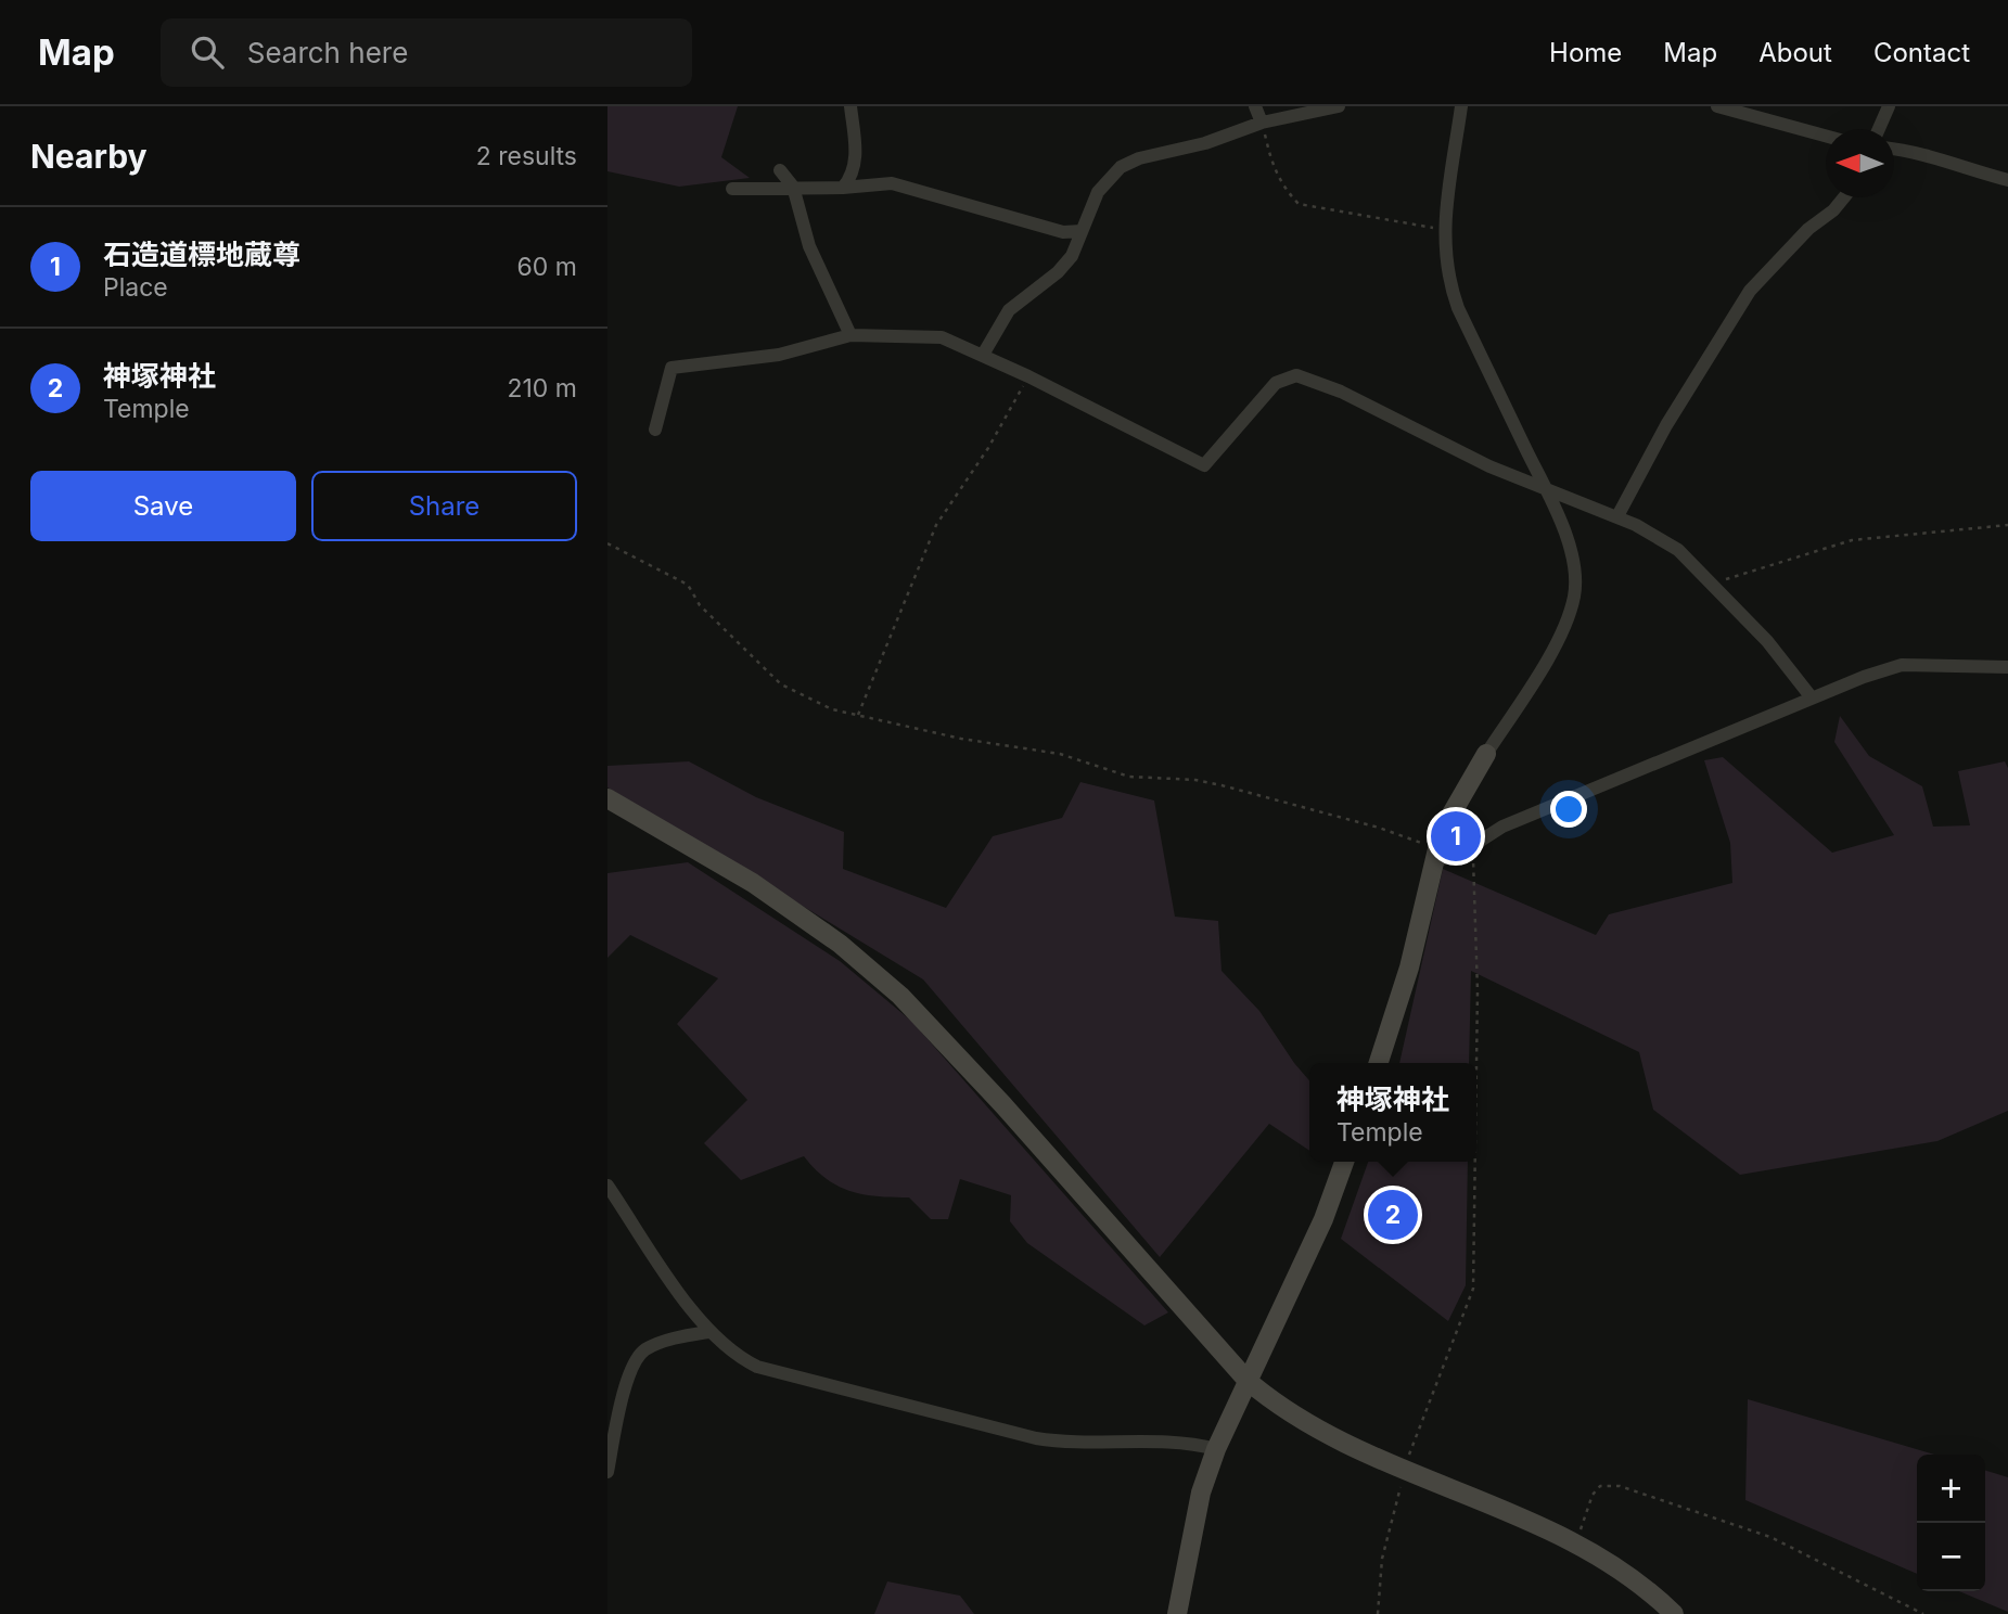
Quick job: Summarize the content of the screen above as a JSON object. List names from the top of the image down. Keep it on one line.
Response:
{"north":"left","page":{"header":"Map","search":"Search here","nav":["Home","Map","About","Contact"],"heading":["Nearby","2 results"],"list":[{"mark":"1","name":"石造道標地蔵尊","note":"Place","value":"60 m"},{"mark":"2","name":"神塚神社","note":"Temple","value":"210 m"}],"buttons":["Save","Share"],"pins":["1","2"],"popup":["神塚神社","Temple"],"map_buttons":["+","−"]}}
